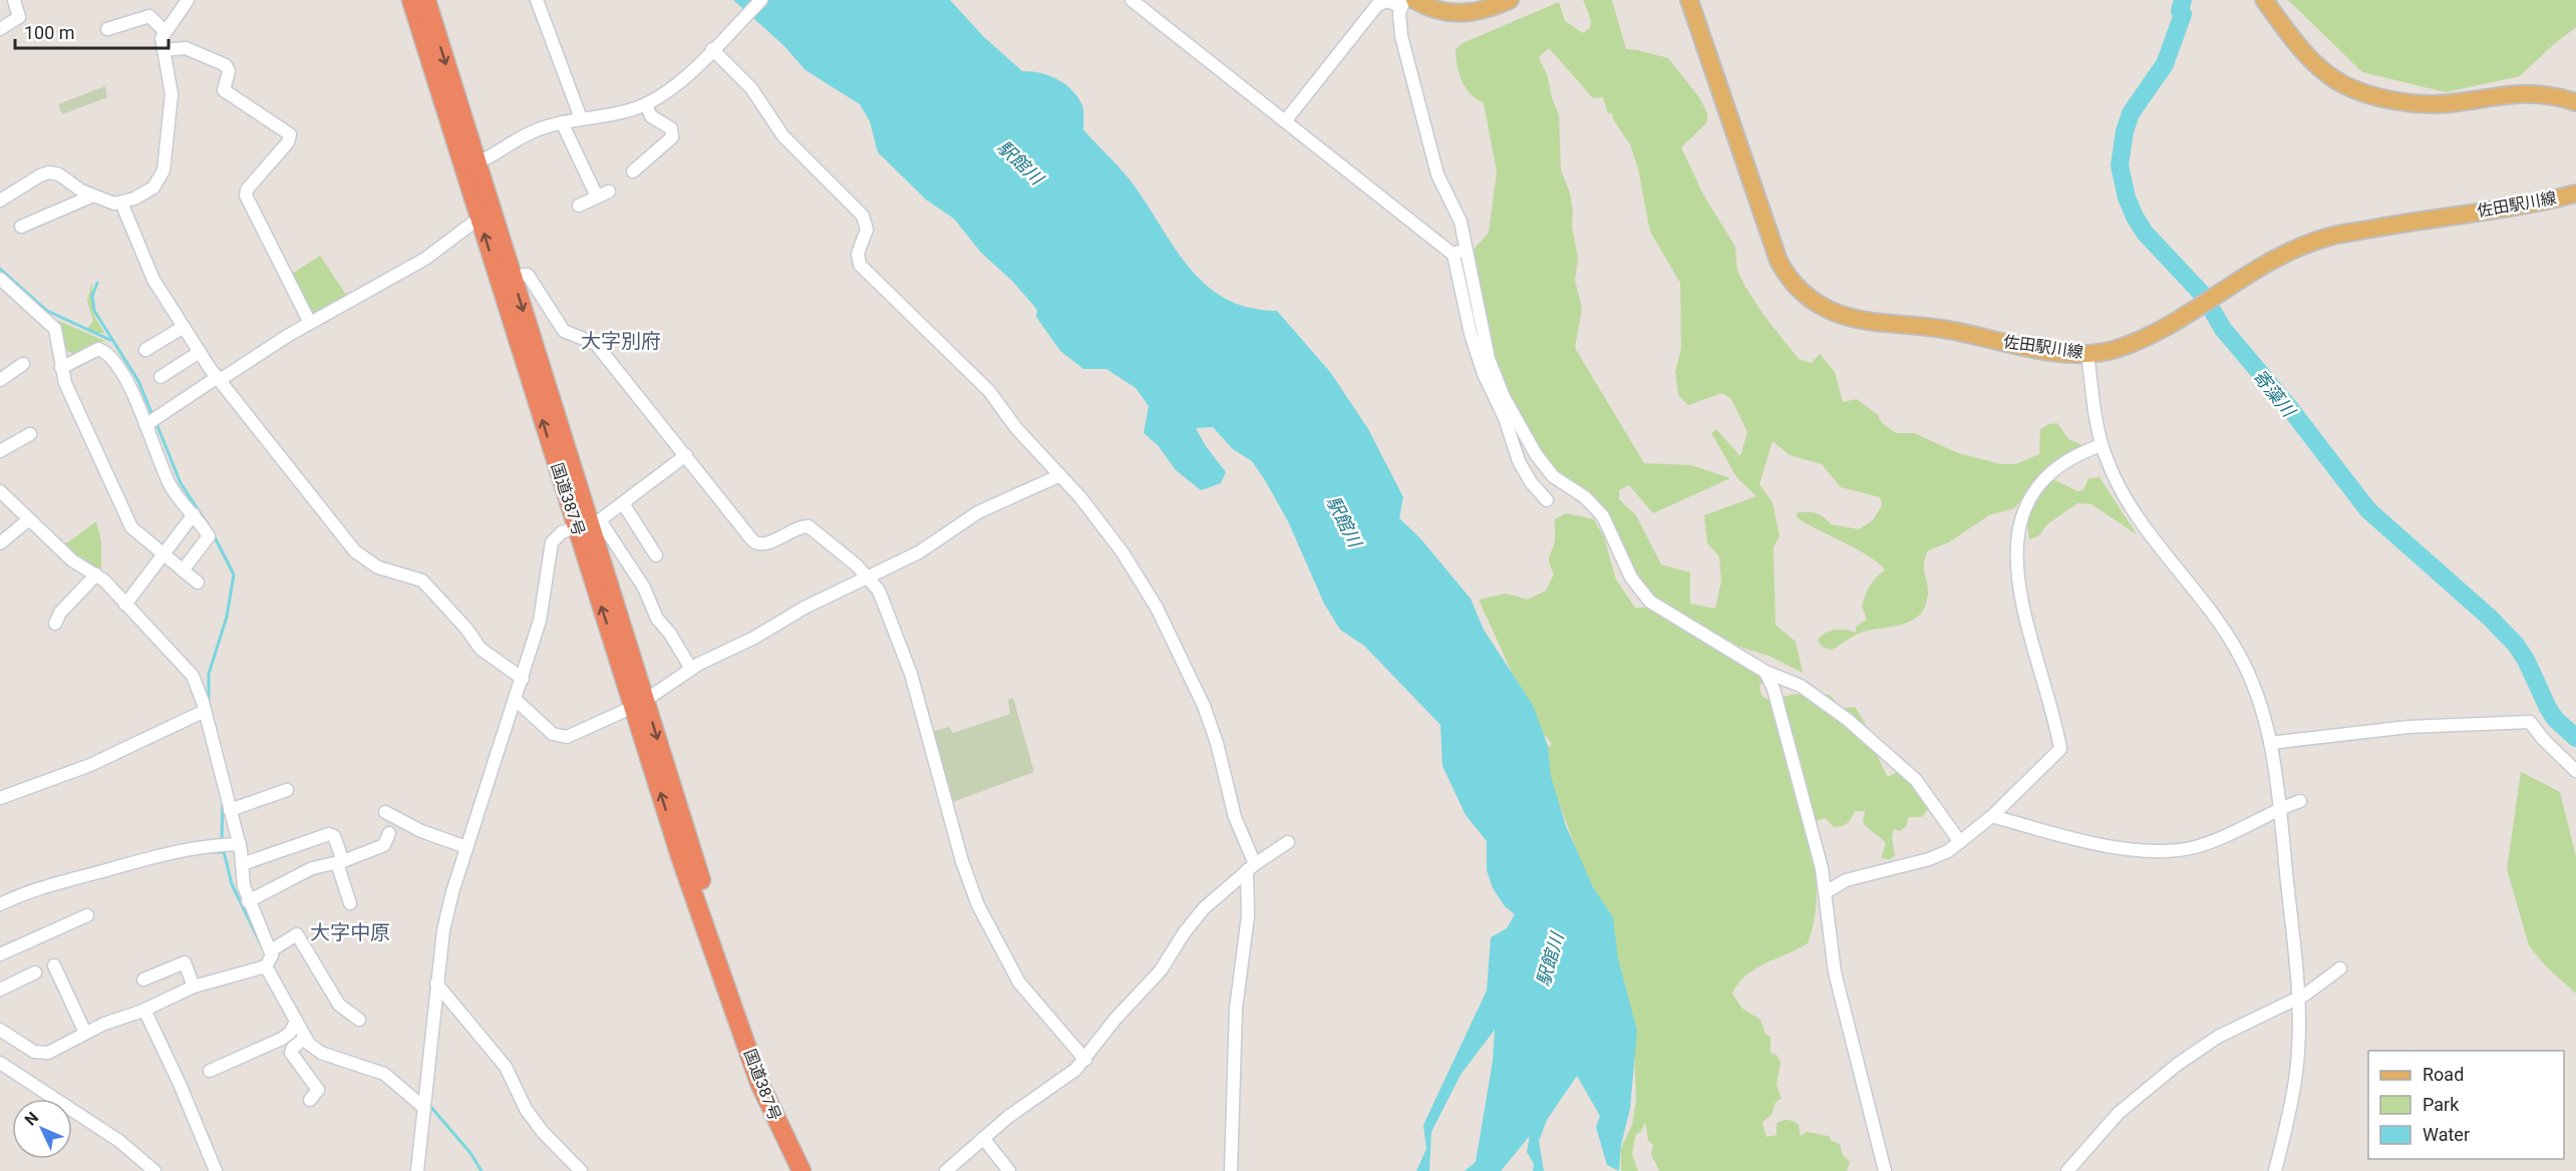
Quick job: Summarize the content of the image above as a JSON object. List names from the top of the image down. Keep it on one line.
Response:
{"streets":{"highway":["国道387号"],"main road":["佐田駅川線"]},"districts":["大字別府","大字中原"],"water":["駅館川","寄藻川"],"legend":["Road","Park","Water"],"scale_bar":"100 m","north":"top left"}
